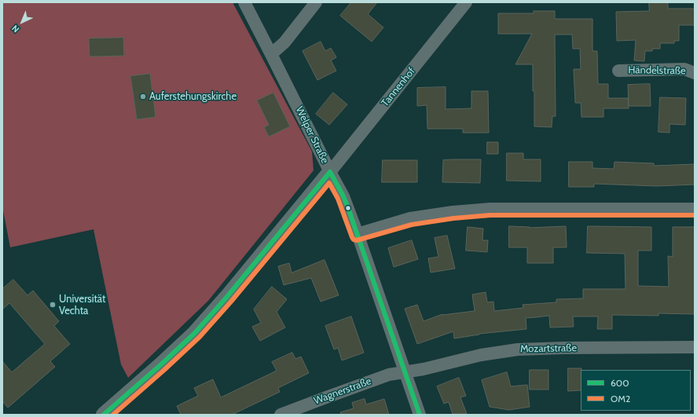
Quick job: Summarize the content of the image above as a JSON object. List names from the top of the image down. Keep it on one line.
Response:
{"streets":{"street":["Händelstraße","Tannenhof","Welper Straße","Mozartstraße","Wagnerstraße"]},"crossings":[["Tannenhof","Welper Straße"],["Welper Straße","Mozartstraße"],["Welper Straße","Wagnerstraße"],["Mozartstraße","Wagnerstraße"]],"places":["Auferstehungskirche","Universität Vechta"],"lines":["transit line 600","transit line OM2"],"legend":["600","OM2"],"north":"bottom left"}
